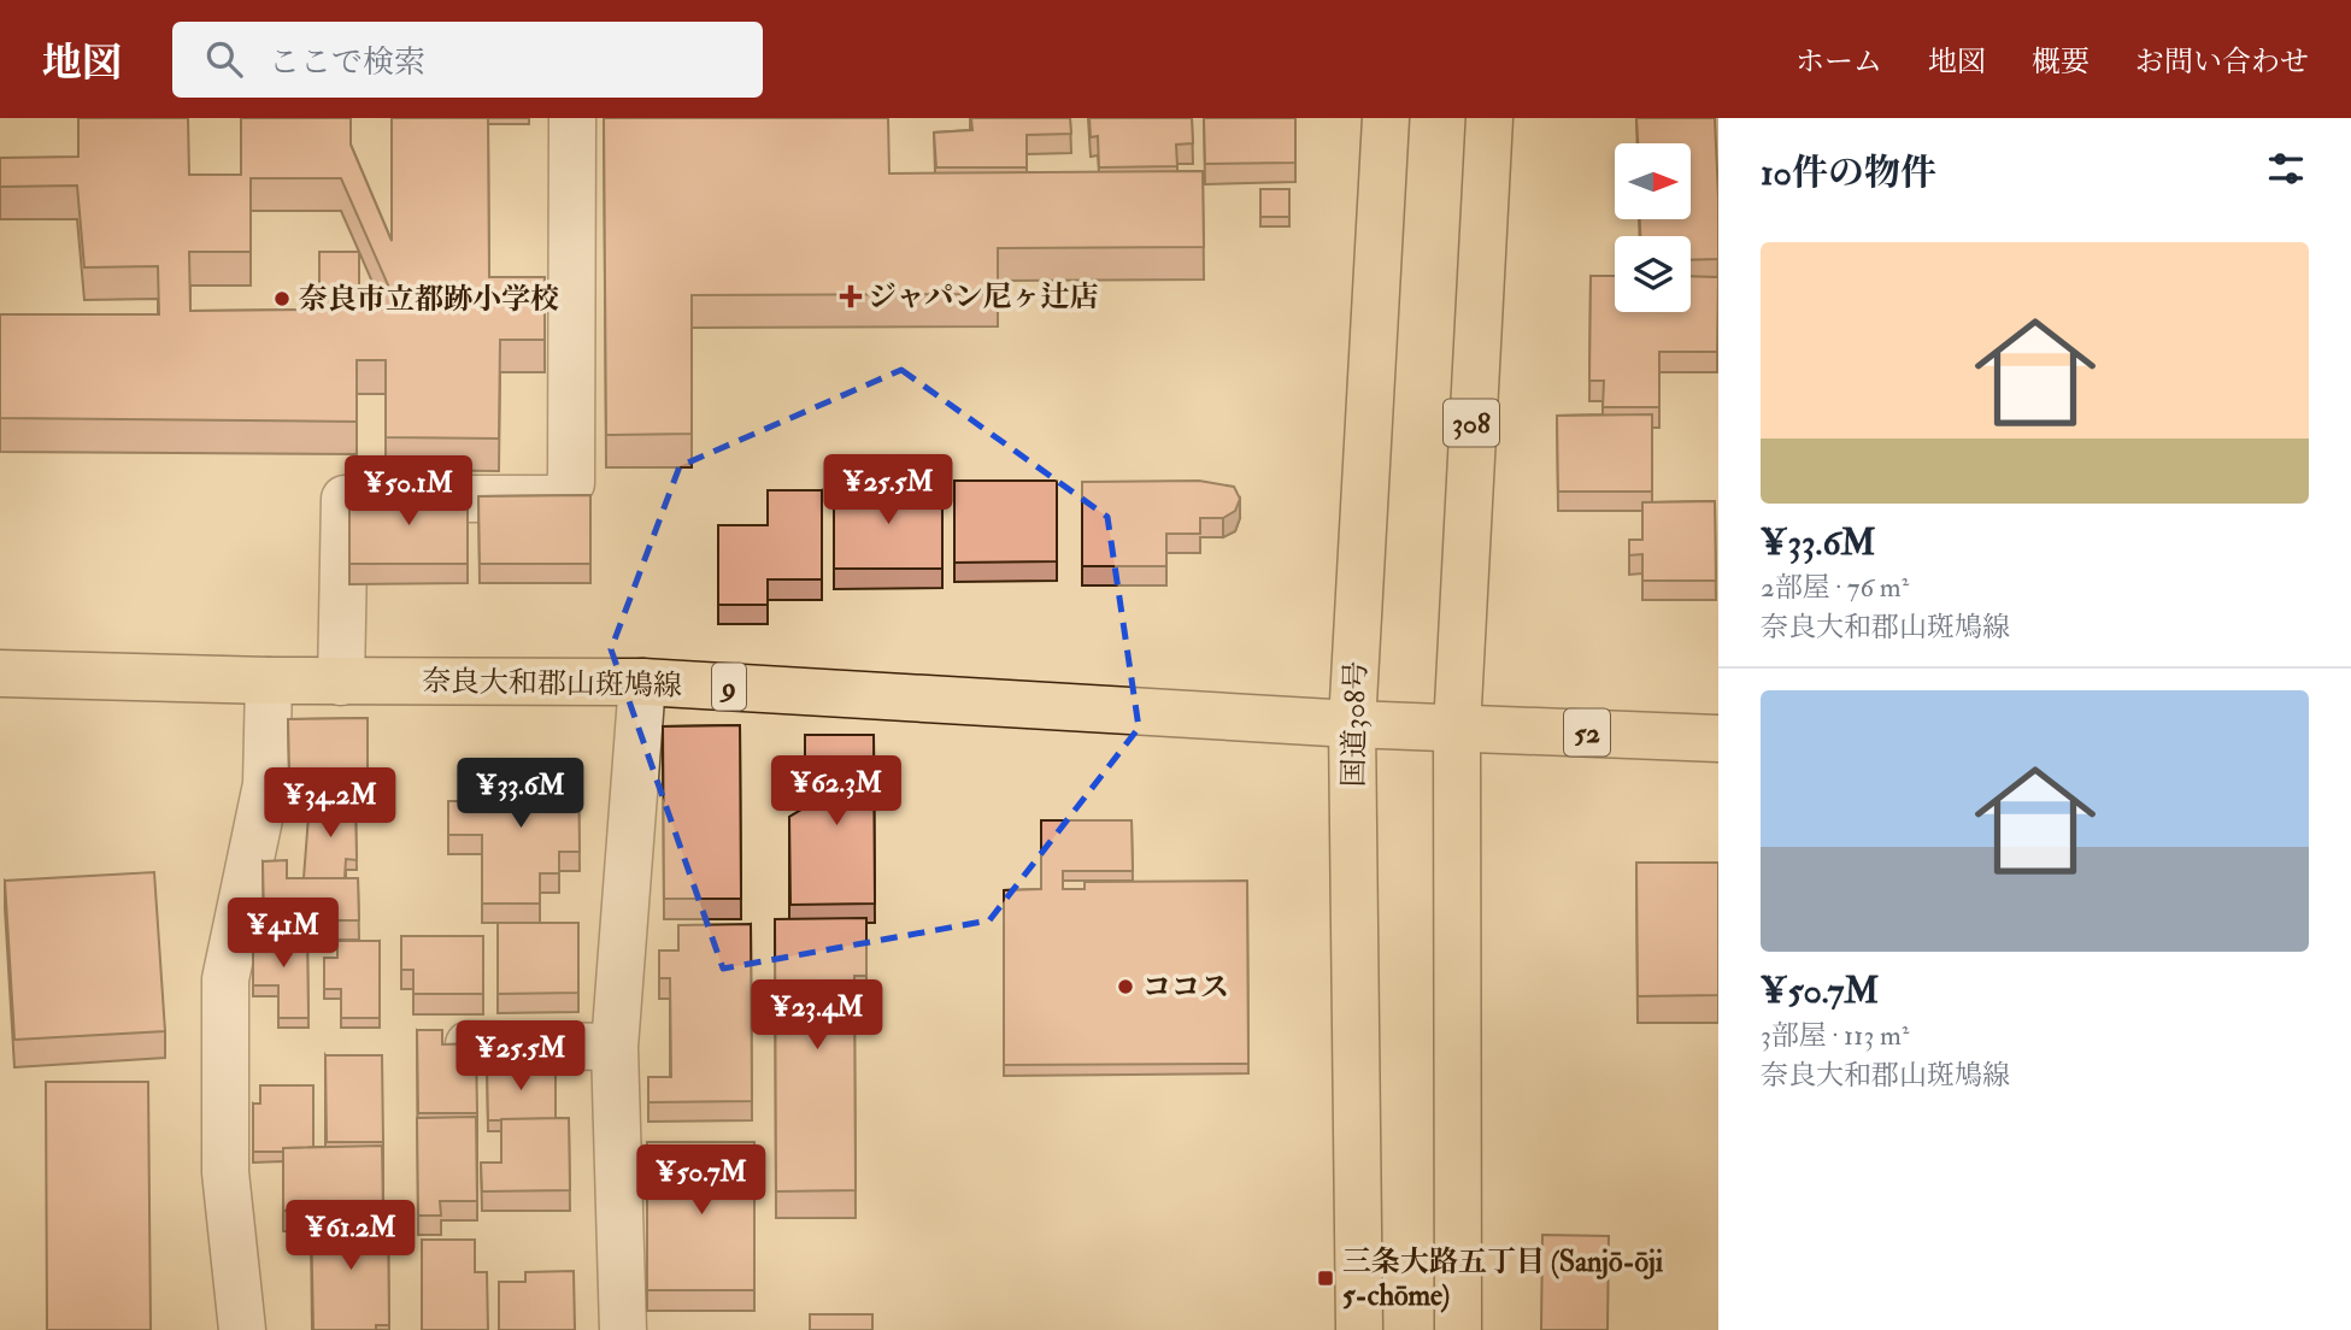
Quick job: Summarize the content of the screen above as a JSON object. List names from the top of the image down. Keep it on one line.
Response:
{"streets":{"main road":["308","奈良大和郡山斑鳩線","9","国道308号","52"]},"crossings":[["308","奈良大和郡山斑鳩線"],["308","52"],["奈良大和郡山斑鳩線","国道308号"],["奈良大和郡山斑鳩線","52"]],"places":{"health":["ジャパン尼ヶ辻店"],"other":["奈良市立都跡小学校","ココス"],"transit":["三条大路五丁目 (Sanjō-ōji 5-chōme)"]},"north":"right","page":{"header":"地図","search":"ここで検索","nav":["ホーム","地図","概要","お問い合わせ"],"heading":"10件の物件","list":[{"name":"¥33.6M","note":"2部屋 · 76 m² · 奈良大和郡山斑鳩線"},{"name":"¥50.7M","note":"3部屋 · 113 m² · 奈良大和郡山斑鳩線"}],"price":["¥25.5M","¥50.1M","¥62.3M","¥33.6M","¥34.2M","¥41M","¥23.4M","¥25.5M","¥50.7M","¥61.2M"]}}
